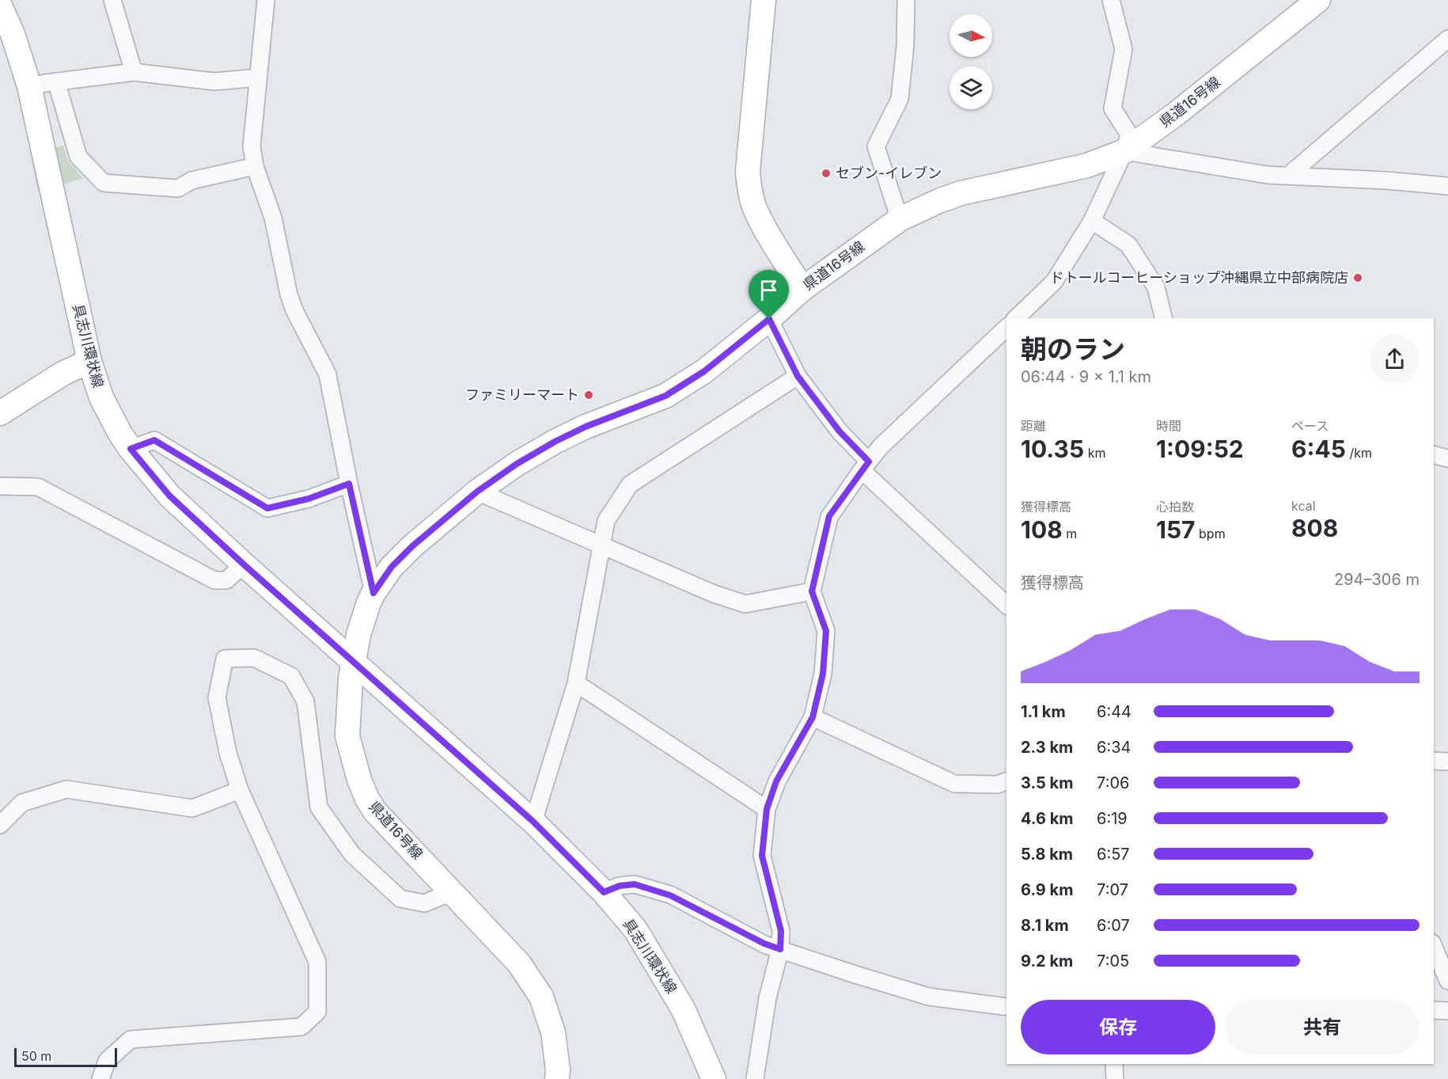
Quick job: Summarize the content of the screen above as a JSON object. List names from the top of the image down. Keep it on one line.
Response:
{"streets":{"main road":["県道16号線","具志川環状線"]},"crossings":[["県道16号線","具志川環状線"]],"places":["セブン-イレブン","ドトールコーヒーショップ沖縄県立中部病院店","ファミリーマート"],"scale_bar":"50 m","north":"right","page":{"heading":["朝のラン","06:44 · 9 × 1.1 km"],"stats":[["距離","10.35 km"],["時間","1:09:52"],["ペース","6:45 /km"],["獲得標高","108 m"],["心拍数","157 bpm"],["kcal","808"]],"chart":["獲得標高","294–306 m"],"list":[{"name":"1.1 km","note":"6:44"},{"name":"2.3 km","note":"6:34"},{"name":"3.5 km","note":"7:06"},{"name":"4.6 km","note":"6:19"},{"name":"5.8 km","note":"6:57"},{"name":"6.9 km","note":"7:07"},{"name":"8.1 km","note":"6:07"},{"name":"9.2 km","note":"7:05"}],"buttons":["保存","共有"],"scale":"50 m"}}
